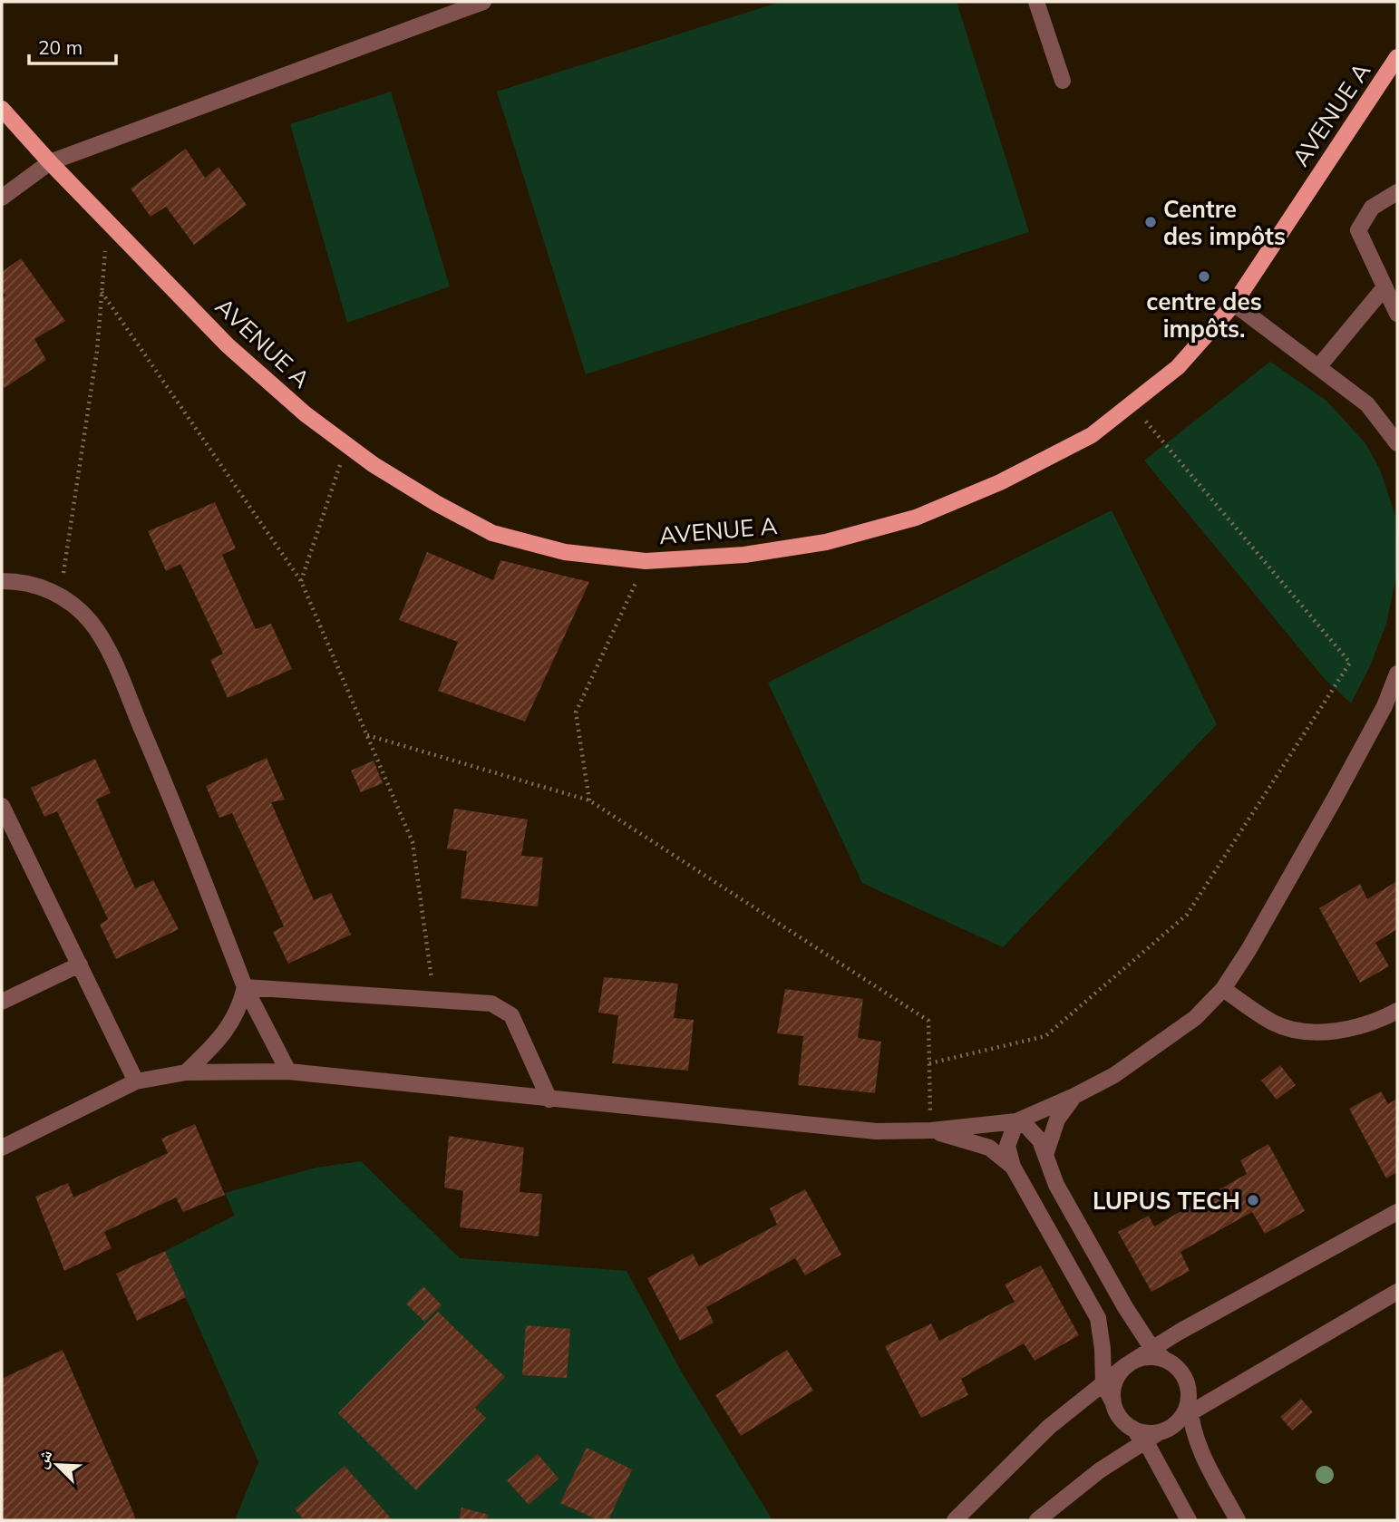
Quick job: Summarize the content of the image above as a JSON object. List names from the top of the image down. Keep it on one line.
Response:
{"streets":{"main road":["AVENUE A"]},"places":["Centre des impôts","centre des impôts.","LUPUS TECH"],"scale_bar":"20 m","north":"top left"}
